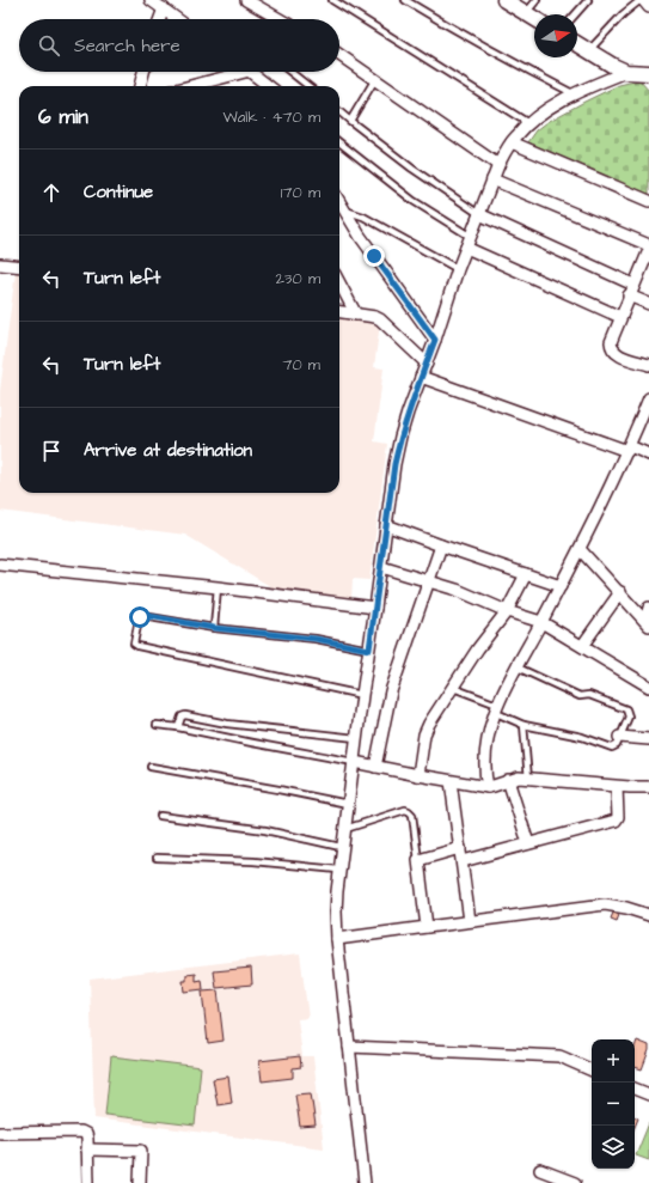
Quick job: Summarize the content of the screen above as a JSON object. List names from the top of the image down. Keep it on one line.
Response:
{"north":"right","page":{"search":"Search here","heading":["6 min","Walk · 470 m"],"list":[["Continue","170 m"],["Turn left","230 m"],["Turn left","70 m"],"Arrive at destination"],"map_buttons":["+","−"]}}
